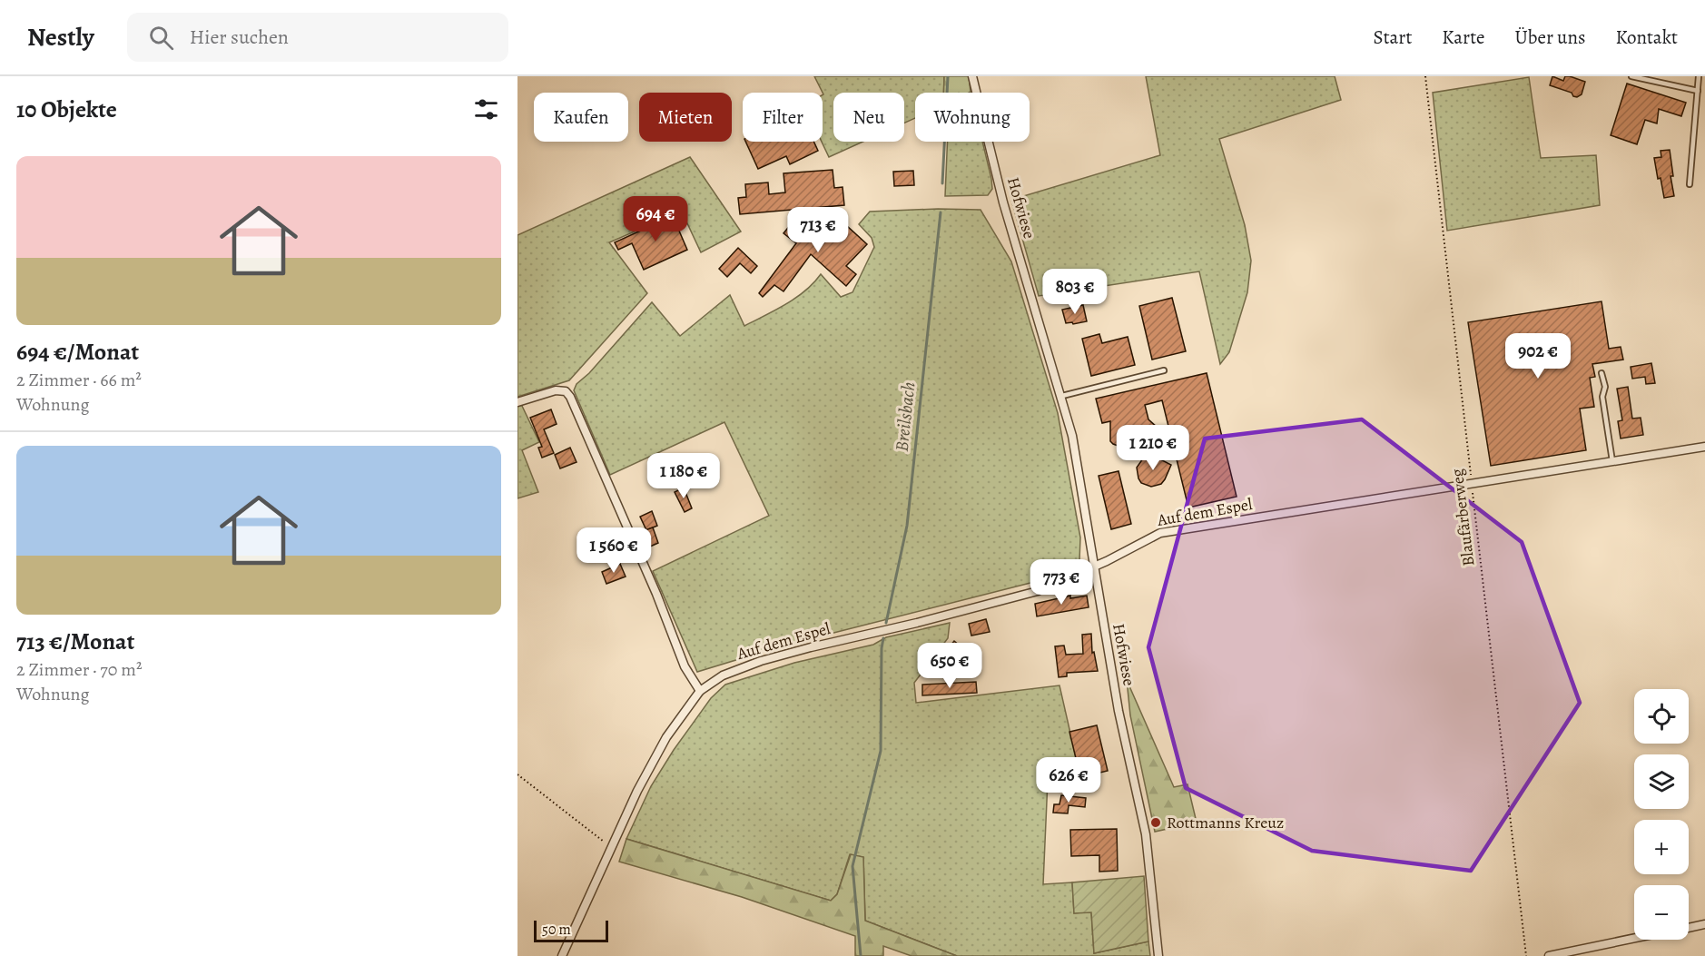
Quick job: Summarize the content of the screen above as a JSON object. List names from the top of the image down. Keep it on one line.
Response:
{"streets":{"street":["Hofwiese","Auf dem Espel"],"path":["Blaufärberweg"]},"crossings":[["Hofwiese","Auf dem Espel"],["Auf dem Espel","Blaufärberweg"]],"water":["Breilsbach"],"places":["Rottmanns Kreuz"],"scale_bar":"50 m","page":{"header":"Nestly","search":"Hier suchen","nav":["Start","Karte","Über uns","Kontakt"],"heading":"10 Objekte","chip":["Kaufen","Mieten","Filter","Neu","Wohnung"],"list":[{"name":"694 €/Monat","note":"2 Zimmer · 66 m² · Wohnung"},{"name":"713 €/Monat","note":"2 Zimmer · 70 m² · Wohnung"}],"price":["694 €","713 €","803 €","902 €","1 210 €","1 180 €","1 560 €","773 €","650 €","626 €"],"map_buttons":["+","−"],"scale":"50 m"}}
